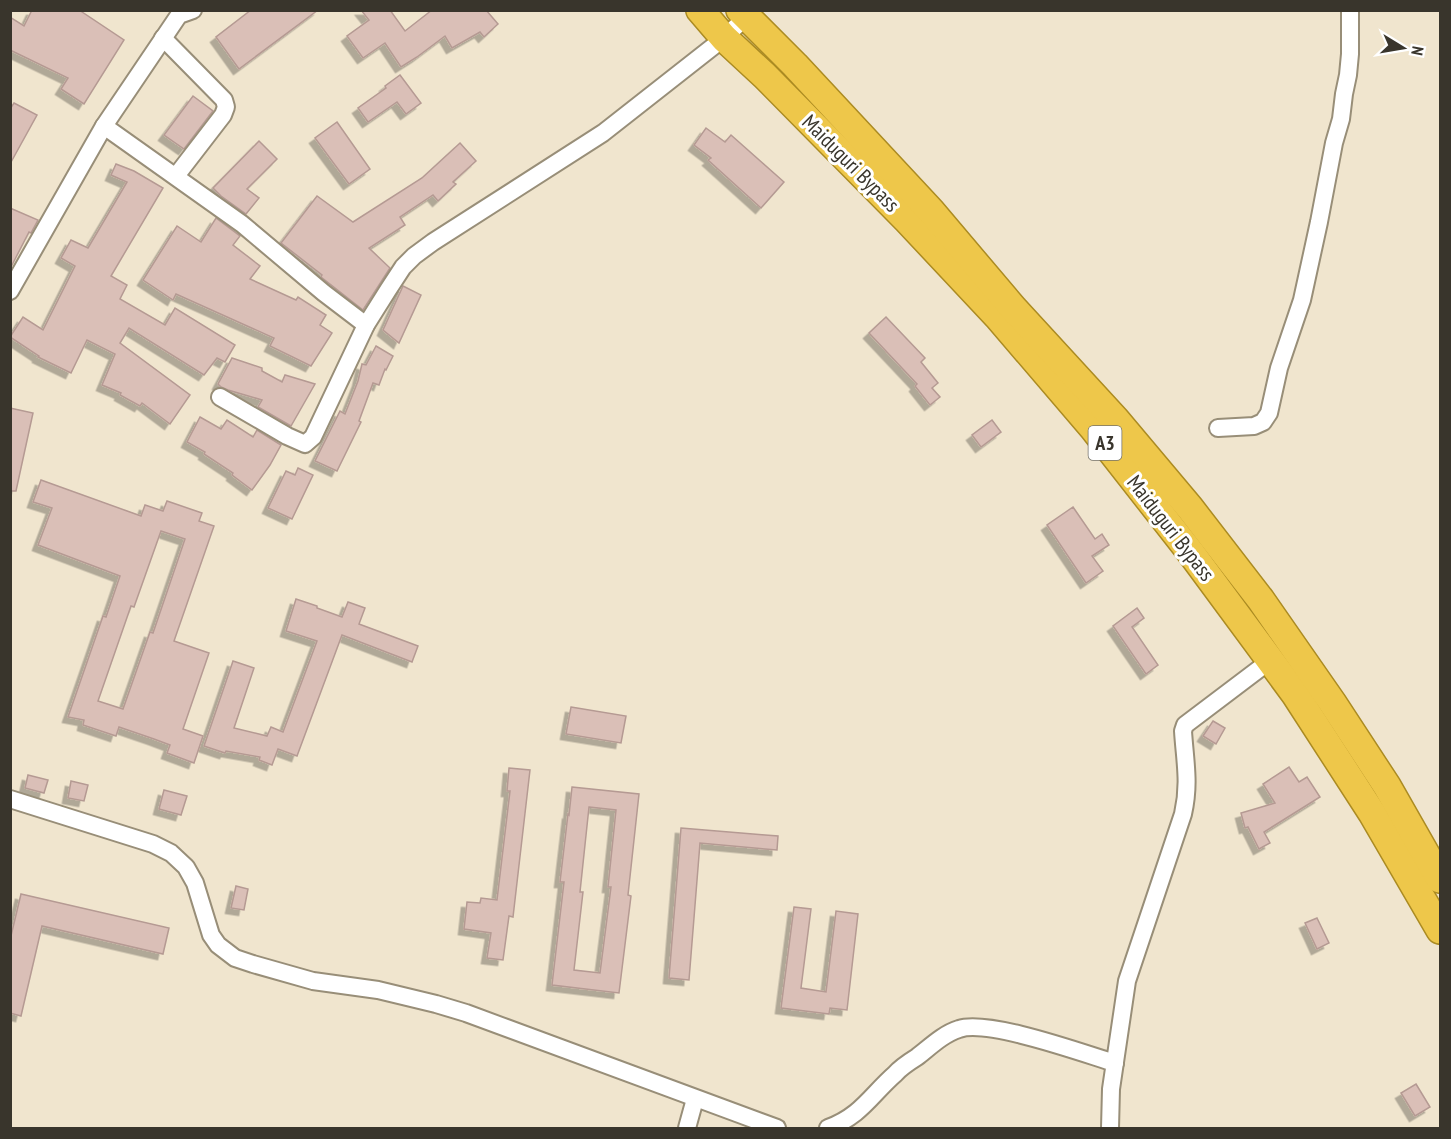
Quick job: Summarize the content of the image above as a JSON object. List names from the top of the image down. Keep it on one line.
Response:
{"streets":{"highway":["Maiduguri Bypass","A3"]},"north":"right"}
